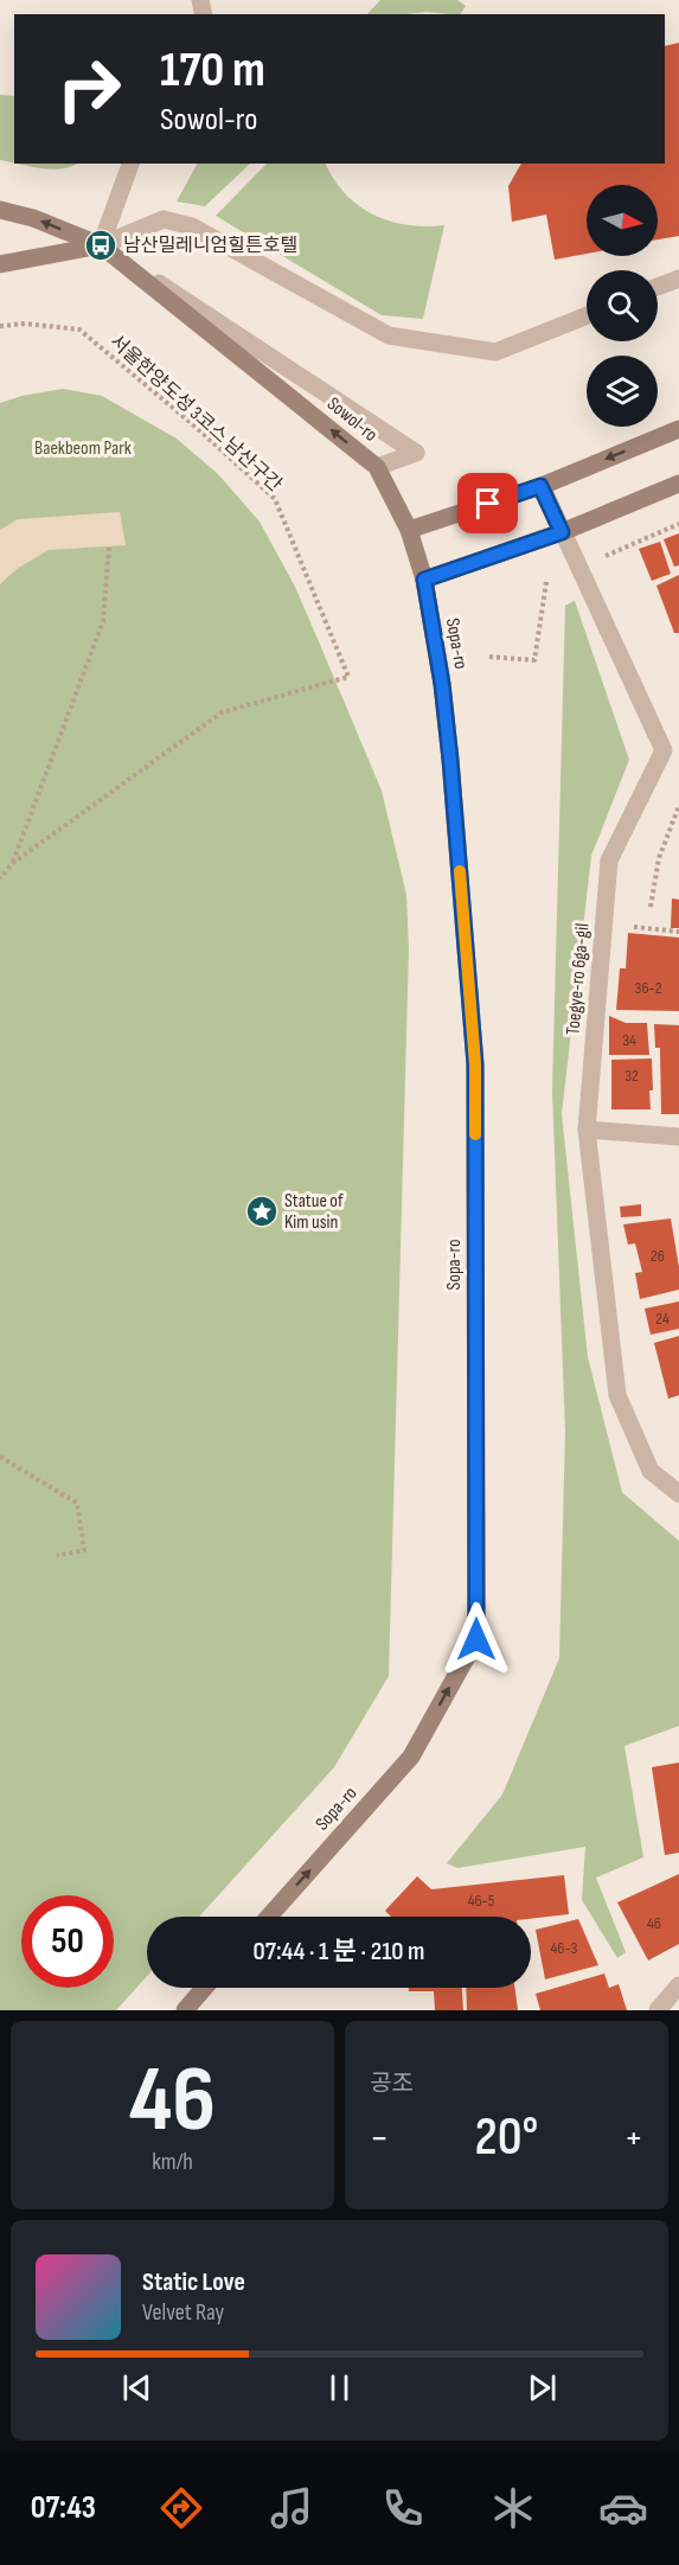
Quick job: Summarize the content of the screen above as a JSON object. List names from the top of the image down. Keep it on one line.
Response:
{"streets":{"main road":["Sowol-ro","Sopa-ro"],"street":["Toegye-ro 6ga-gil"],"path":["서울한양도성 3코스 남산구간"]},"crossings":[["Sowol-ro","Sopa-ro"]],"one_way":["Sowol-ro","Sopa-ro"],"parks":["Baekbeom Park"],"places":{"bus stop":["남산밀레니엄힐튼호텔"],"place":["Statue of Kim usin"]},"house_numbers":["36-2","34","32","26","24","46-5","46","46-3"],"north":"right","page":{"turn":["170 m","Sowol-ro"],"limit":"50","trip":"07:44 · 1 분 · 210 m","tile":[["46","km/h"],"공조"],"heat":["−","20°","+"],"song":["Static Love","Velvet Ray"],"tabs":"07:43"}}
